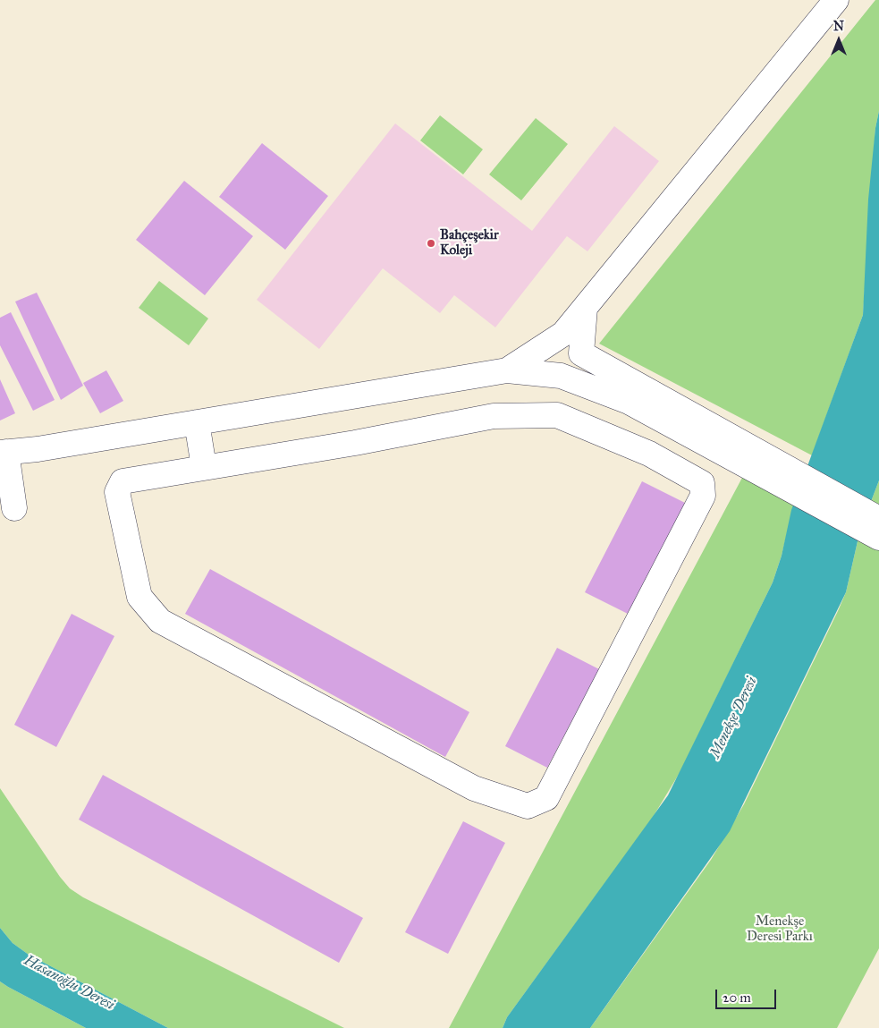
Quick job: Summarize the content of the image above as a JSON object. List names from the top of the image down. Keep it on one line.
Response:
{"water":["Menekşe Deresi","Hasanoğlu Deresi"],"parks":["Menekşe Deresi Parkı"],"places":["Bahçeşekir Koleji"],"scale_bar":"20 m","north":"top"}
